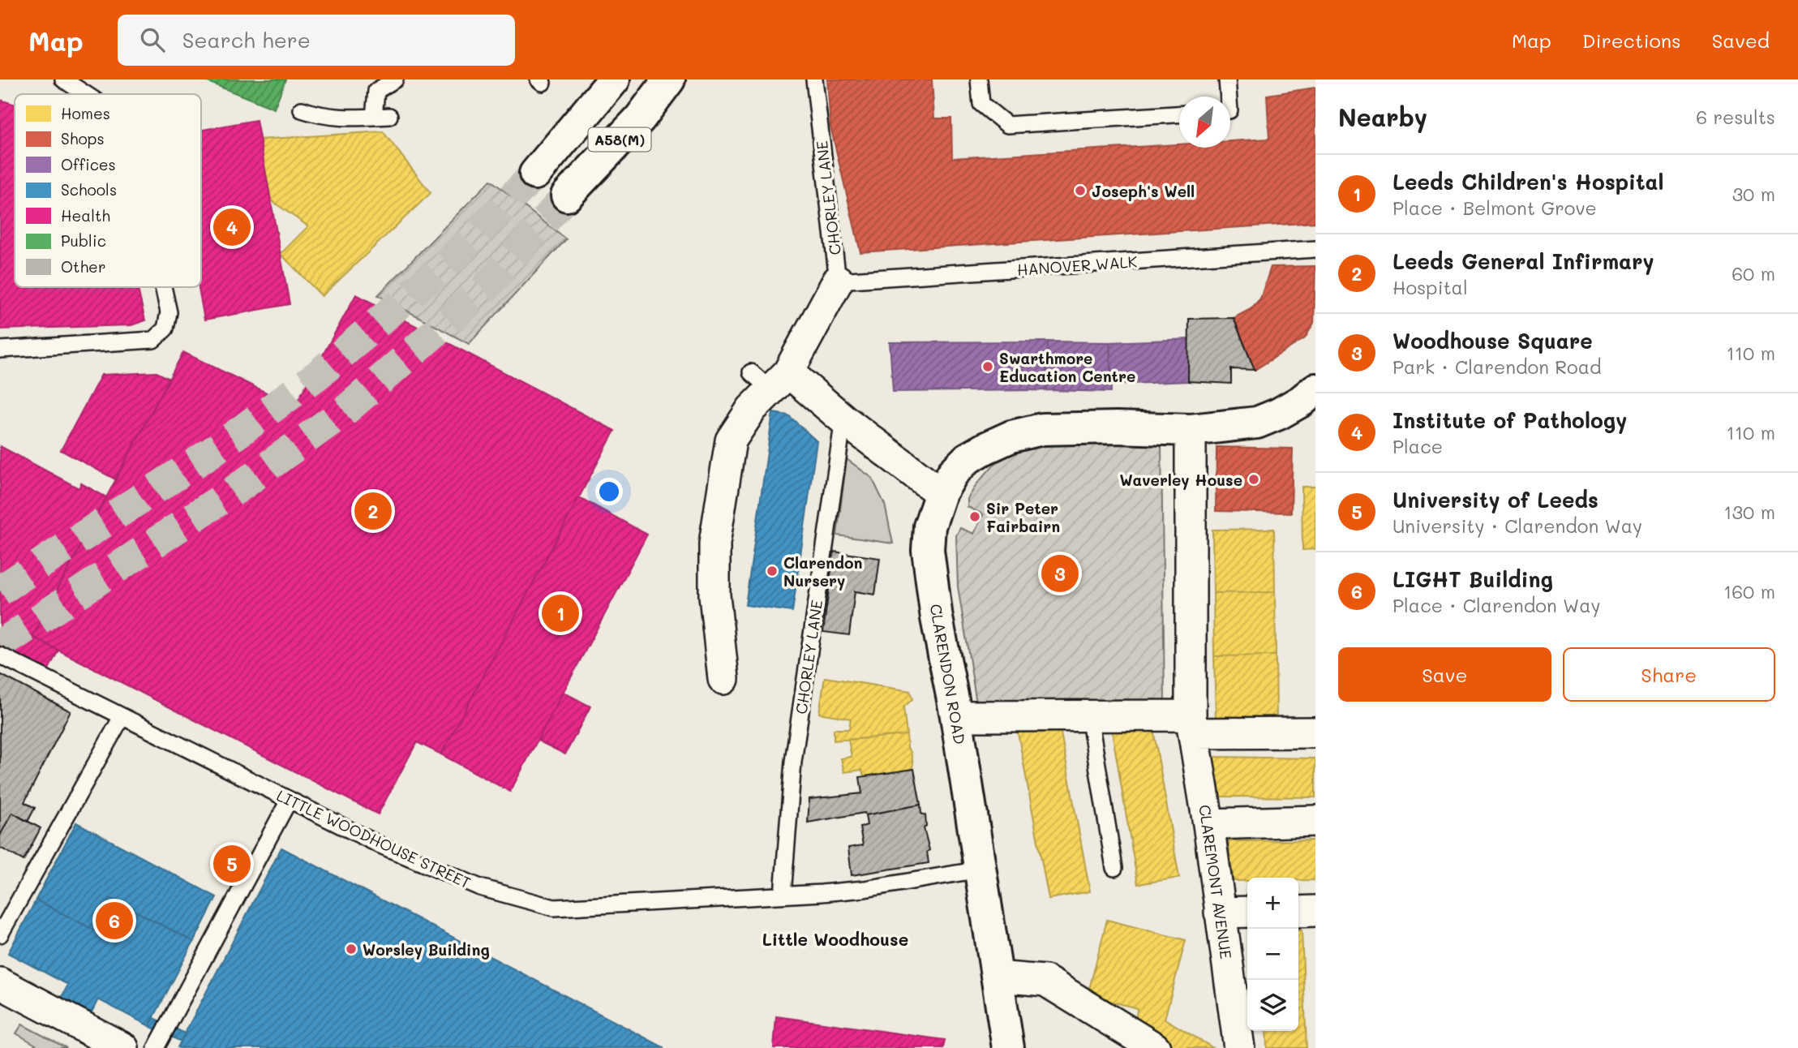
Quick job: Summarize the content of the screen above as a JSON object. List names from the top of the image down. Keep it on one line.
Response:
{"streets":{"main road":["A58(M)","CLARENDON ROAD"],"street":["CLAREMONT AVENUE"],"lane":["CHORLEY LANE","HANOVER WALK","LITTLE WOODHOUSE STREET"]},"crossings":[["CHORLEY LANE","HANOVER WALK"],["CHORLEY LANE","LITTLE WOODHOUSE STREET"],["CLARENDON ROAD","LITTLE WOODHOUSE STREET"],["CLARENDON ROAD","CLAREMONT AVENUE"]],"districts":["Little Woodhouse"],"places":["Joseph's Well","Swarthmore Education Centre","Waverley House","Sir Peter Fairbairn","Clarendon Nursery","Worsley Building"],"legend":["Homes","Shops","Offices","Schools","Health","Public","Other"],"north":"bottom left","page":{"header":"Map","search":"Search here","nav":["Map","Directions","Saved"],"heading":["Nearby","6 results"],"list":[{"mark":"1","name":"Leeds Children's Hospital","note":"Place · Belmont Grove","value":"30 m"},{"mark":"2","name":"Leeds General Infirmary","note":"Hospital","value":"60 m"},{"mark":"3","name":"Woodhouse Square","note":"Park · Clarendon Road","value":"110 m"},{"mark":"4","name":"Institute of Pathology","note":"Place","value":"110 m"},{"mark":"5","name":"University of Leeds","note":"University · Clarendon Way","value":"130 m"},{"mark":"6","name":"LIGHT Building","note":"Place · Clarendon Way","value":"160 m"}],"pins":["4","2","3","1","5","6"],"buttons":["Save","Share"],"map_buttons":["+","−"]}}
